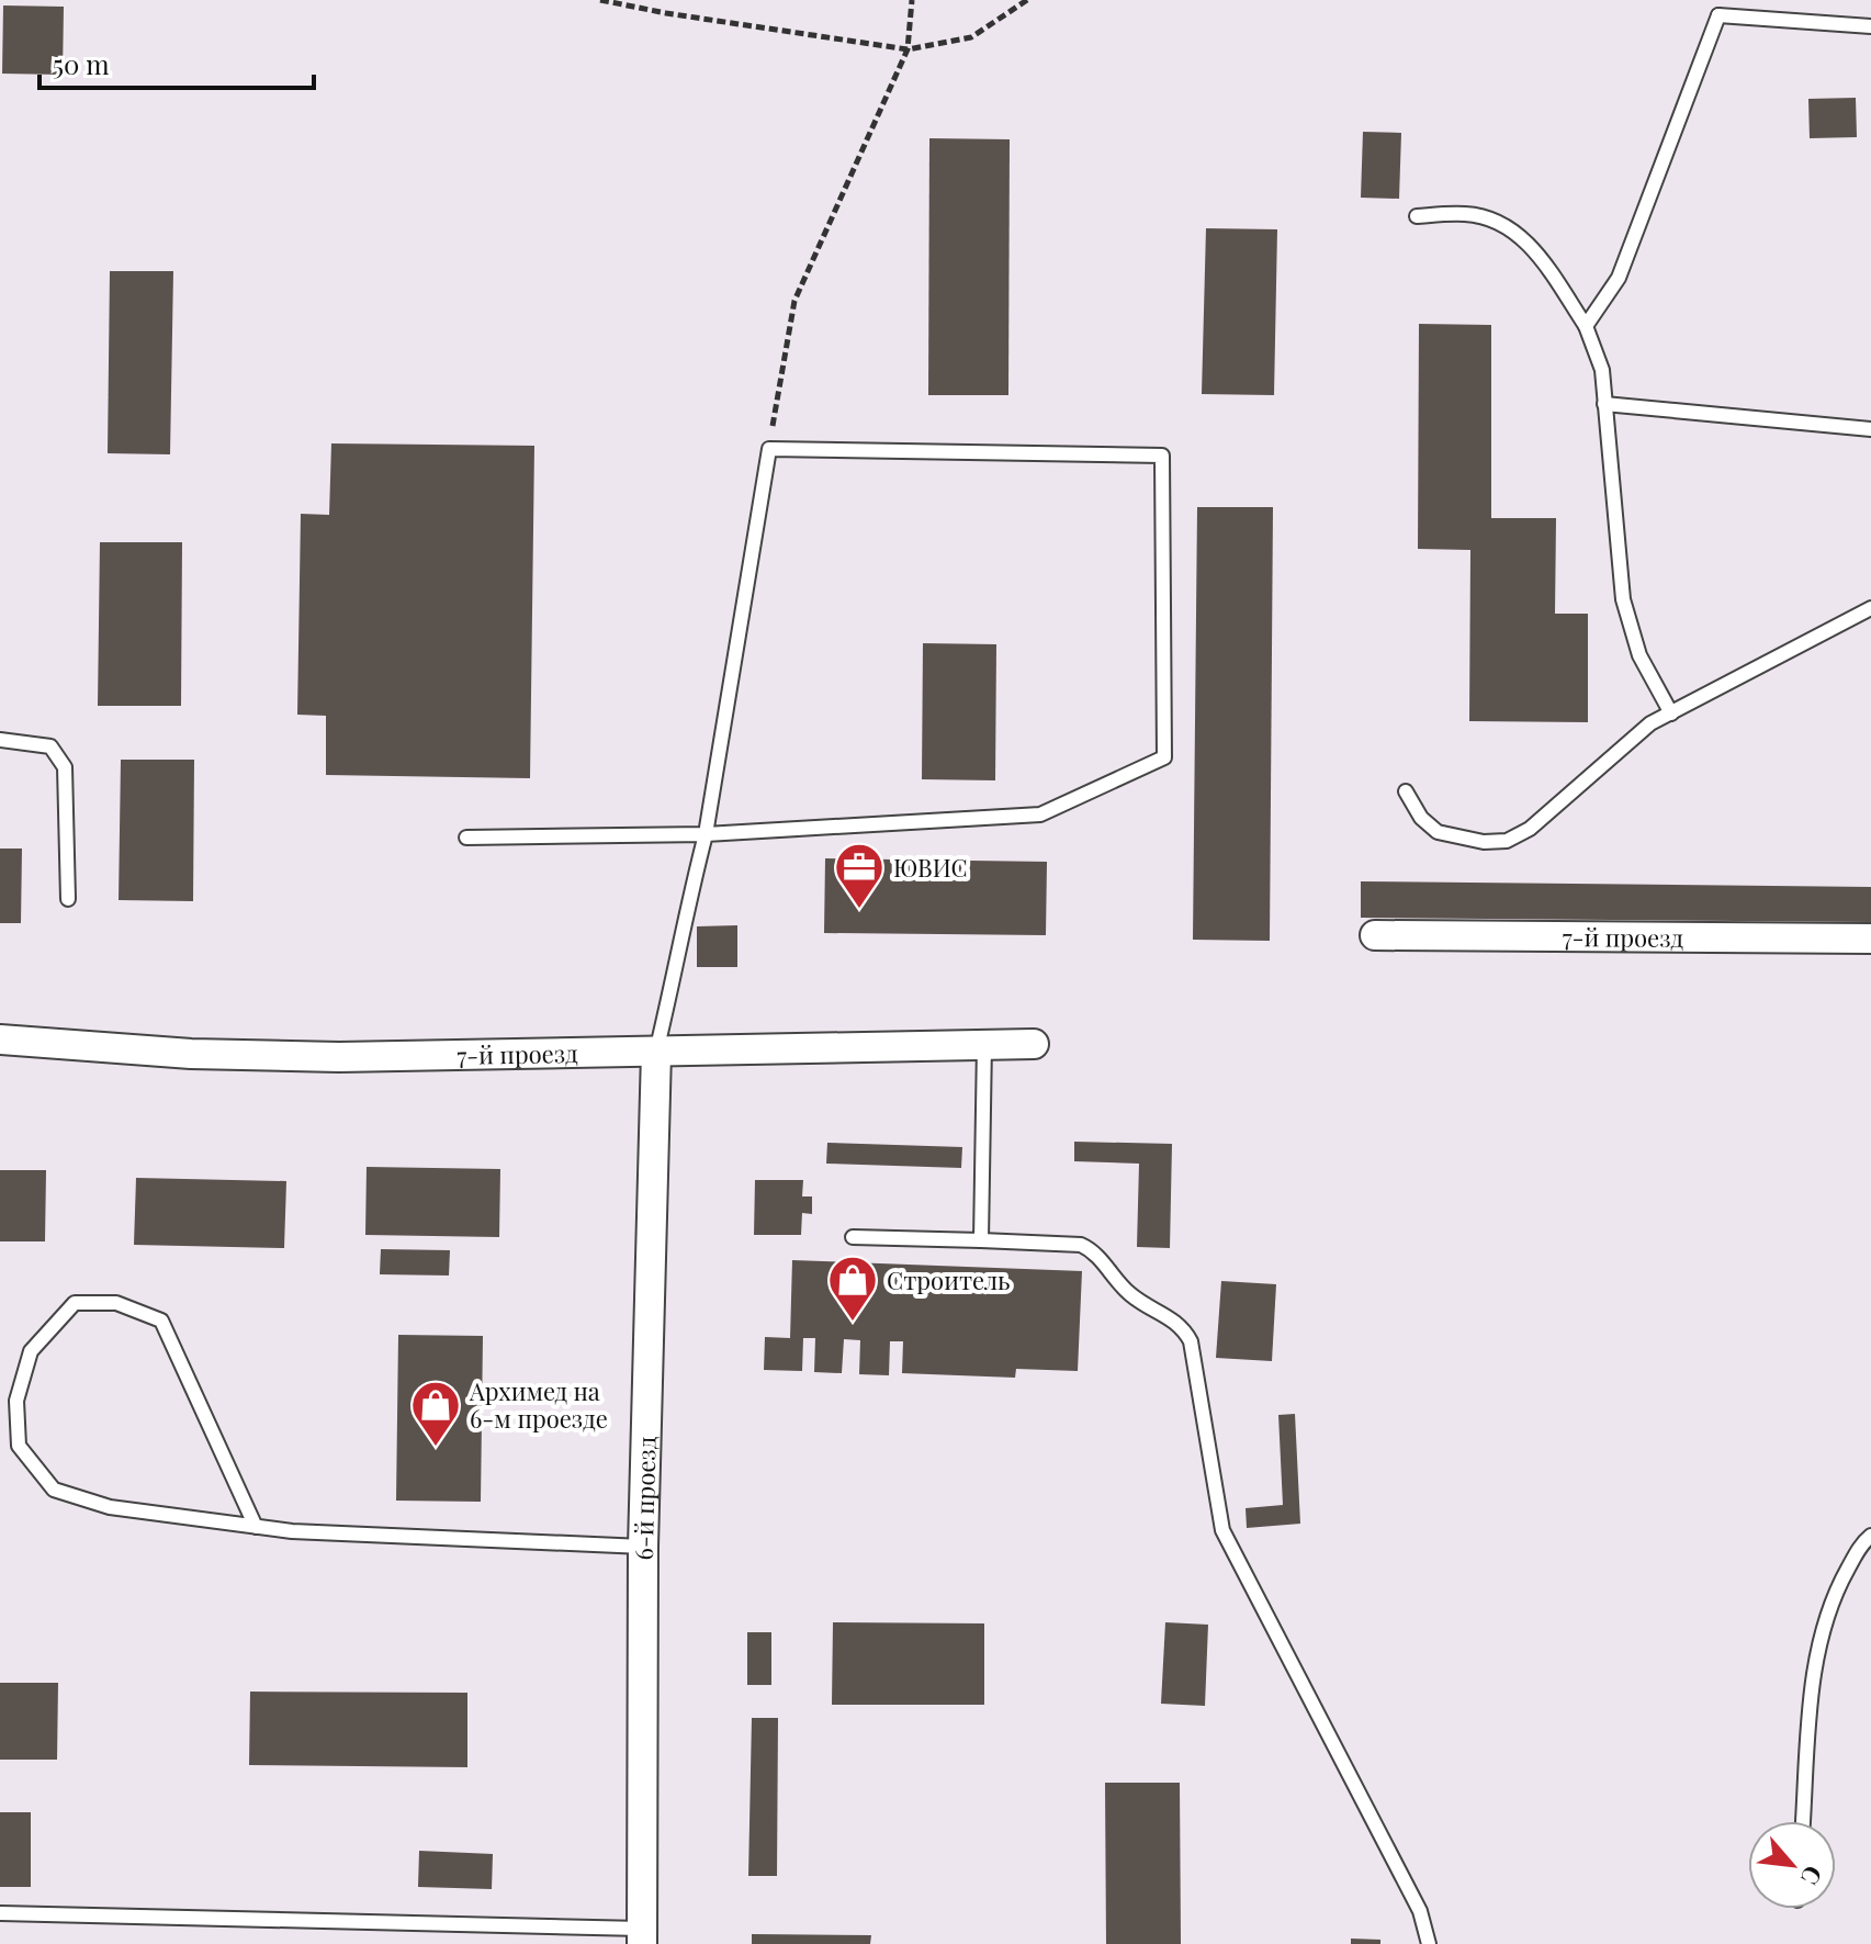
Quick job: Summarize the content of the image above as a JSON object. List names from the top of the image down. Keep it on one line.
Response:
{"streets":{"street":["7-й проезд","6-й проезд"]},"crossings":[["7-й проезд","6-й проезд"]],"places":{"office":["ЮВИС"],"shop":["Строитель","Архимед на 6-м проезде"]},"scale_bar":"50 m","north":"bottom right"}
